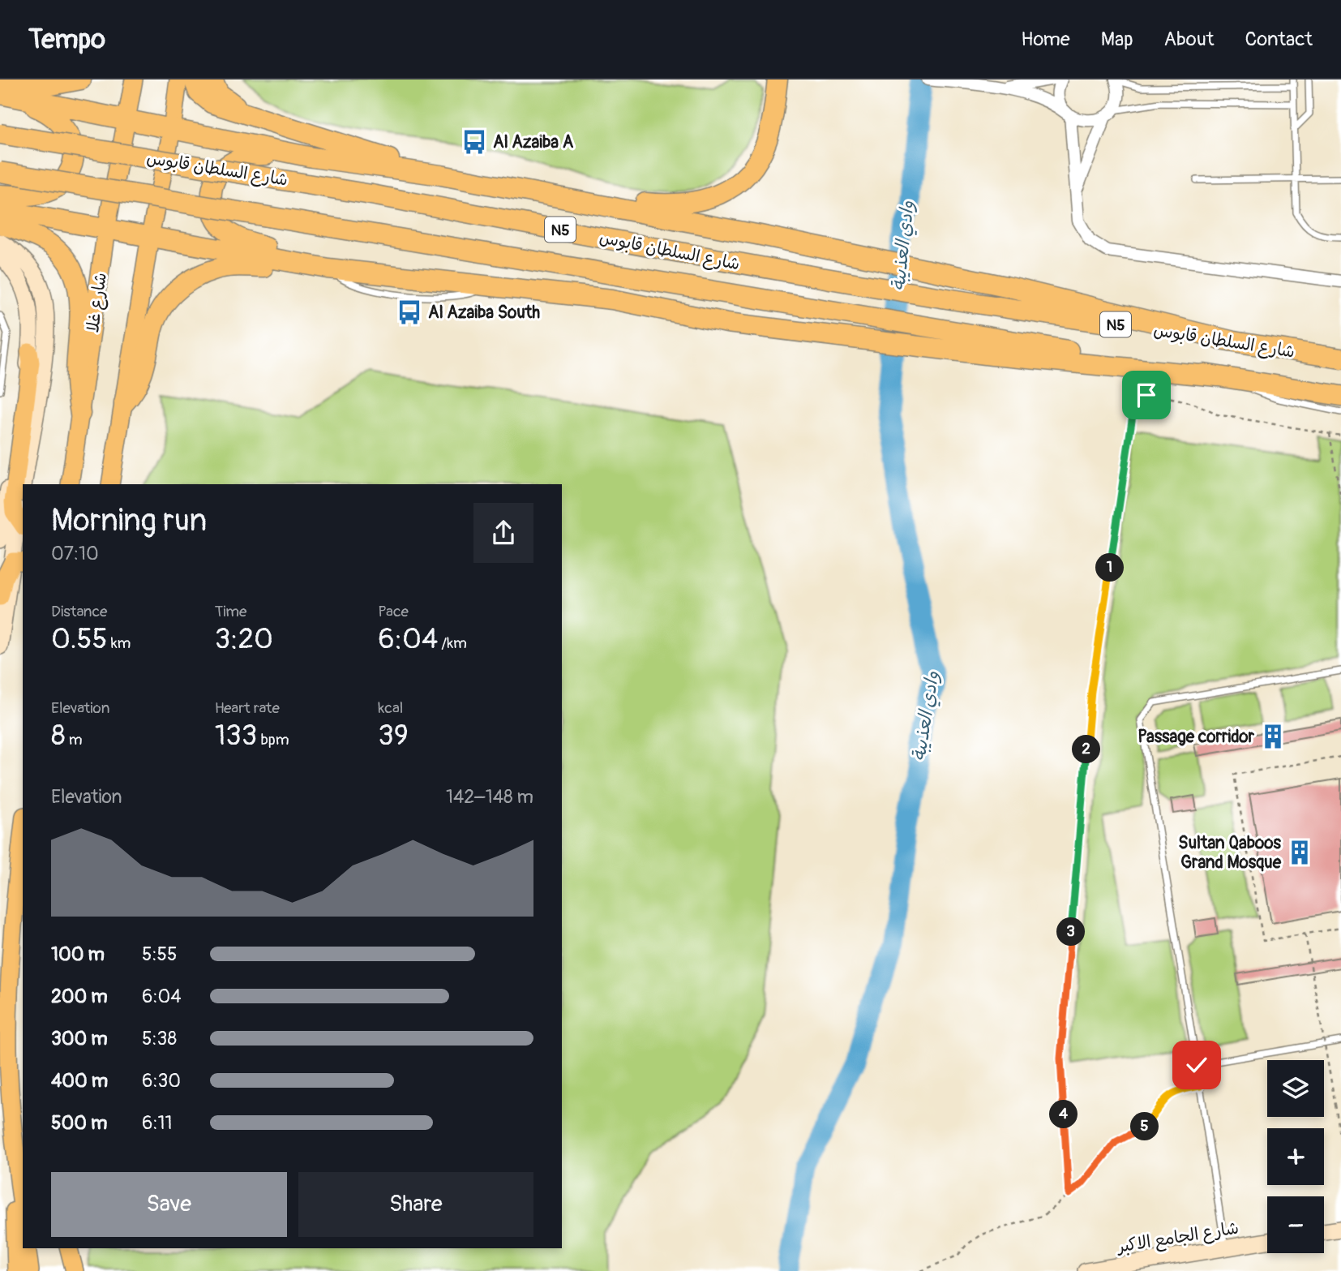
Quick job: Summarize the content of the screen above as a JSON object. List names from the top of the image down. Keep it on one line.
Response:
{"streets":{"highway":["شارع السلطان قابوس","N5"],"main road":["شارع غلا","شارع الجامع الاكبر"]},"water":["وادي العذيبة"],"places":{"bus stop":["Al Azaiba A","Al Azaiba South"],"building":["Passage corridor","Sultan Qaboos Grand Mosque"]},"page":{"header":"Tempo","nav":["Home","Map","About","Contact"],"heading":["Morning run","07:10"],"pins":["1","2","3","4","5"],"stats":[["Distance","0.55 km"],["Time","3:20"],["Pace","6:04 /km"],["Elevation","8 m"],["Heart rate","133 bpm"],["kcal","39"]],"chart":["Elevation","142–148 m"],"list":[{"name":"100 m","note":"5:55"},{"name":"200 m","note":"6:04"},{"name":"300 m","note":"5:38"},{"name":"400 m","note":"6:30"},{"name":"500 m","note":"6:11"}],"map_buttons":["+","−"],"buttons":["Save","Share"]}}
